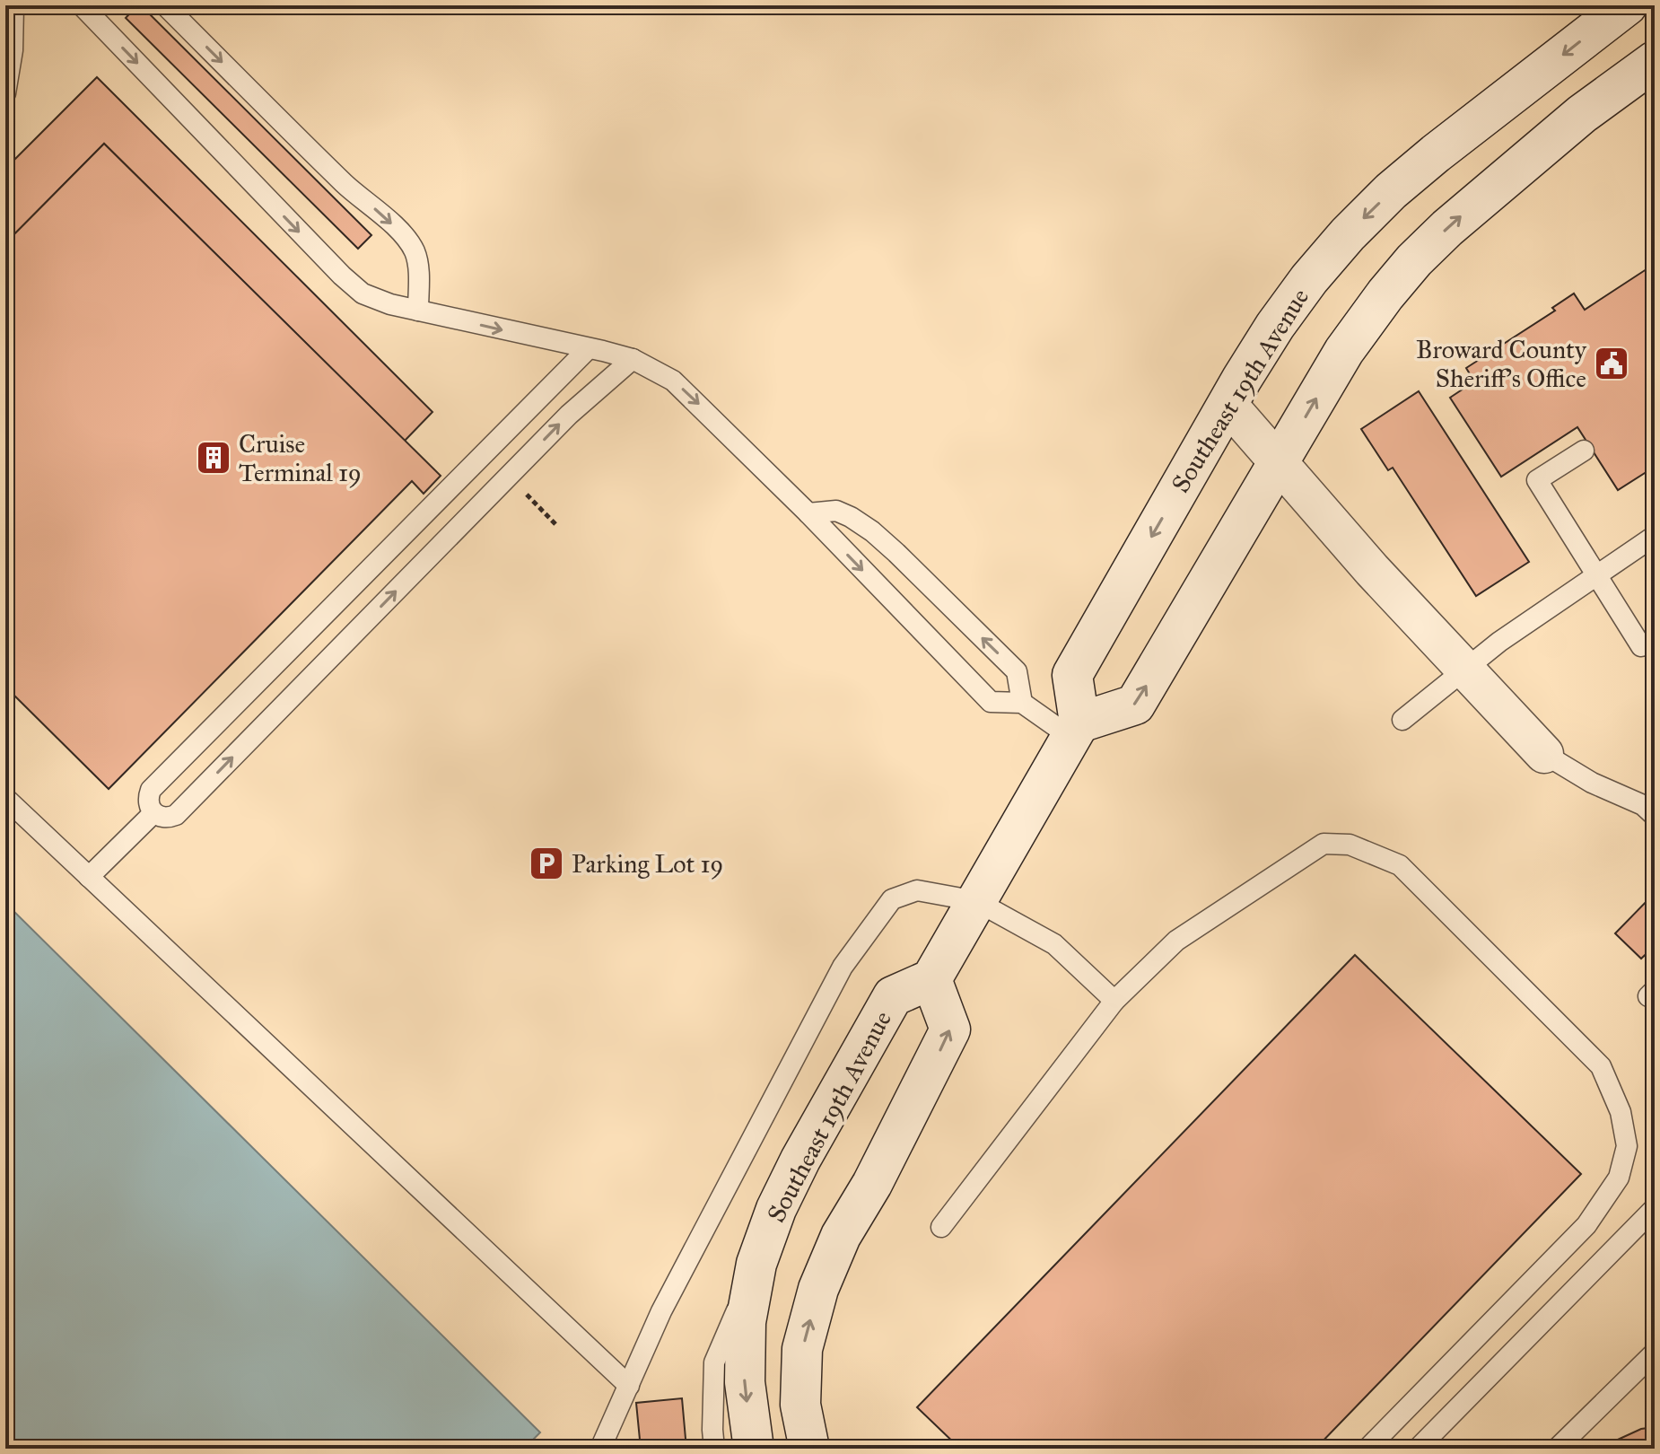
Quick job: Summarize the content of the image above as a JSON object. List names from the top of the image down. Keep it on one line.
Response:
{"streets":{"street":["Southeast 19th Avenue"]},"places":{"public building":["Broward County Sheriff's Office"],"building":["Cruise Terminal 19"],"parking":["Parking Lot 19"]}}
